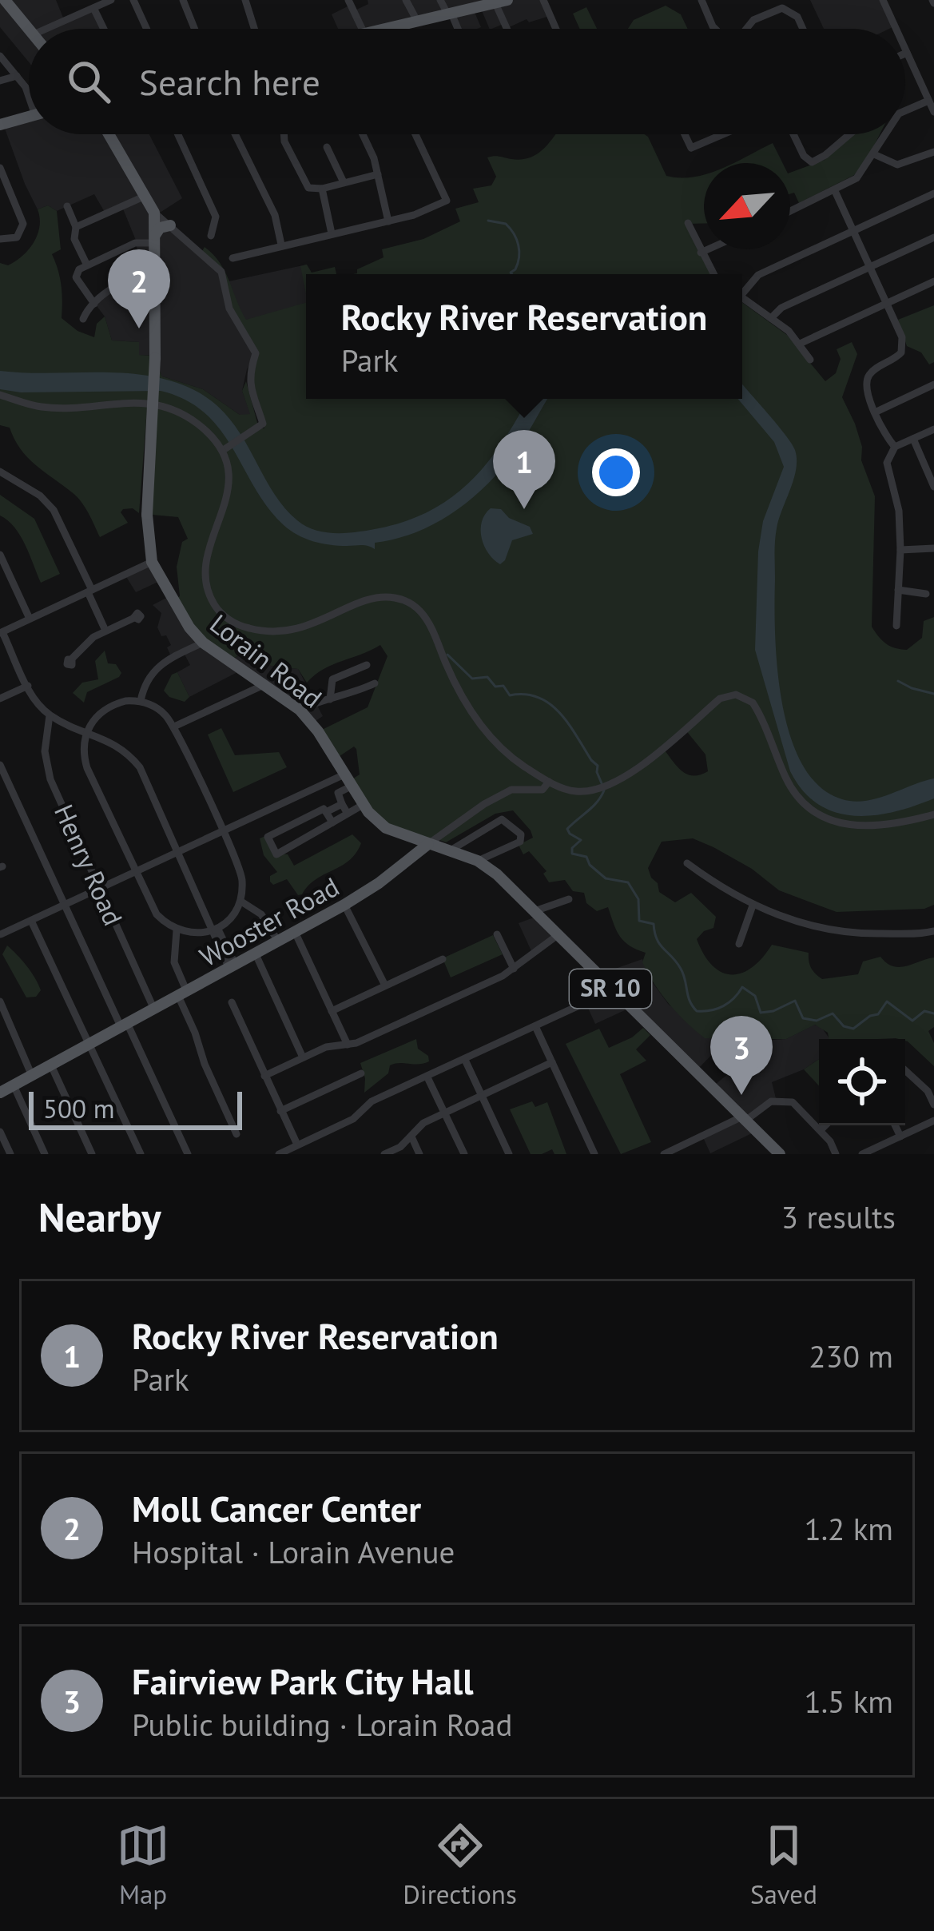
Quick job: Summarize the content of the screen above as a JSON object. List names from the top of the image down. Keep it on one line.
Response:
{"streets":{"main road":["Lorain Road","Wooster Road","SR 10"],"street":["Henry Road"]},"crossings":[["Lorain Road","Wooster Road"],["Lorain Road","SR 10"],["Henry Road","Wooster Road"]],"scale_bar":"500 m","north":"bottom left","page":{"search":"Search here","pins":["2","1","3"],"popup":["Rocky River Reservation","Park"],"scale":"500 m","heading":["Nearby","3 results"],"list":[{"mark":"1","name":"Rocky River Reservation","note":"Park","value":"230 m"},{"mark":"2","name":"Moll Cancer Center","note":"Hospital · Lorain Avenue","value":"1.2 km"},{"mark":"3","name":"Fairview Park City Hall","note":"Public building · Lorain Road","value":"1.5 km"}],"nav":["Map","Directions","Saved"]}}
